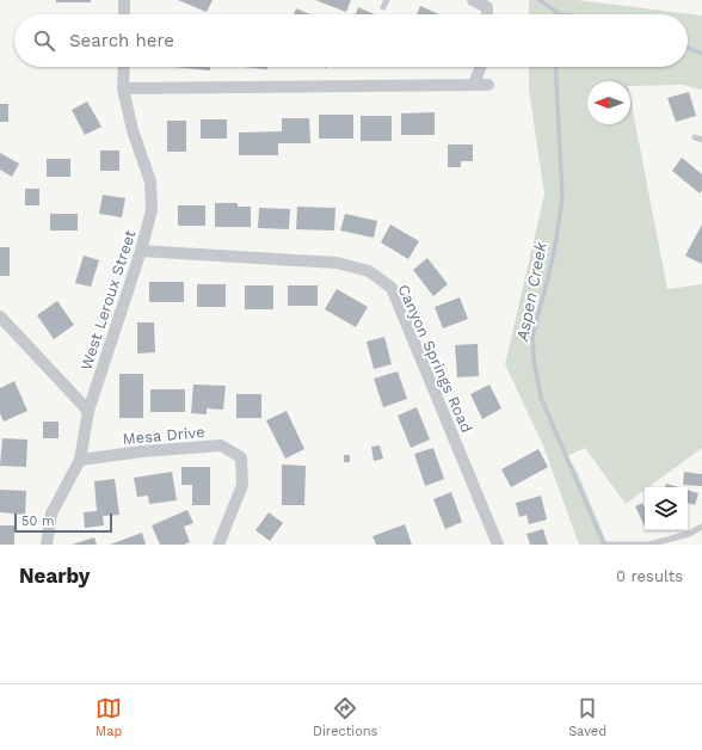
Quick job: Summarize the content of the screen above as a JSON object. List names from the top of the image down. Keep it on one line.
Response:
{"streets":{"street":["West Leroux Street","Canyon Springs Road","Mesa Drive"]},"crossings":[["West Leroux Street","Canyon Springs Road"],["West Leroux Street","Mesa Drive"]],"water":["Aspen Creek"],"scale_bar":"50 m","north":"left","page":{"search":"Search here","scale":"50 m","heading":["Nearby","0 results"],"nav":["Map","Directions","Saved"]}}
